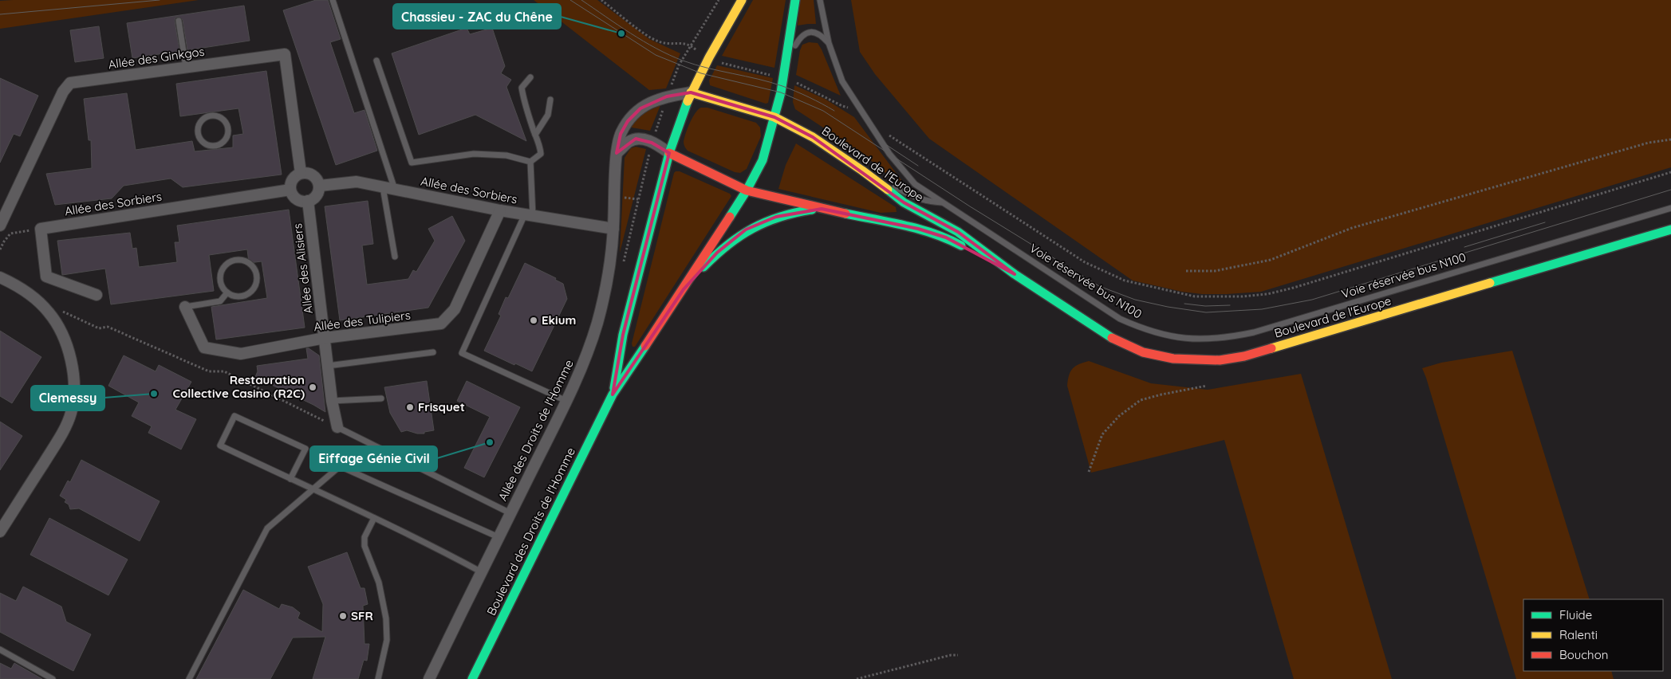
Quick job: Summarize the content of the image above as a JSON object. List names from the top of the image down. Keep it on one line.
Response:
{"streets":{"street":["Allée des Ginkgos","Boulevard de l'Europe","Allée des Sorbiers","Allée des Alisiers","Allée des Tulipiers","Allée des Droits de l'Homme","Boulevard des Droits de l'Homme"],"lane":["Voie réservée bus N100"]},"crossings":[["Allée des Ginkgos","Allée des Sorbiers"],["Allée des Ginkgos","Allée des Alisiers"],["Boulevard de l'Europe","Allée des Droits de l'Homme"],["Boulevard de l'Europe","Boulevard des Droits de l'Homme"],["Allée des Sorbiers","Allée des Alisiers"],["Allée des Sorbiers","Allée des Tulipiers"],["Allée des Sorbiers","Allée des Droits de l'Homme"],["Allée des Alisiers","Allée des Tulipiers"],["Allée des Droits de l'Homme","Boulevard des Droits de l'Homme"]],"places":["Chassieu - ZAC du Chêne","Ekium","Restauration Collective Casino (R2C)","Clemessy","Frisquet","Eiffage Génie Civil","SFR"],"legend":["Fluide","Ralenti","Bouchon"]}
